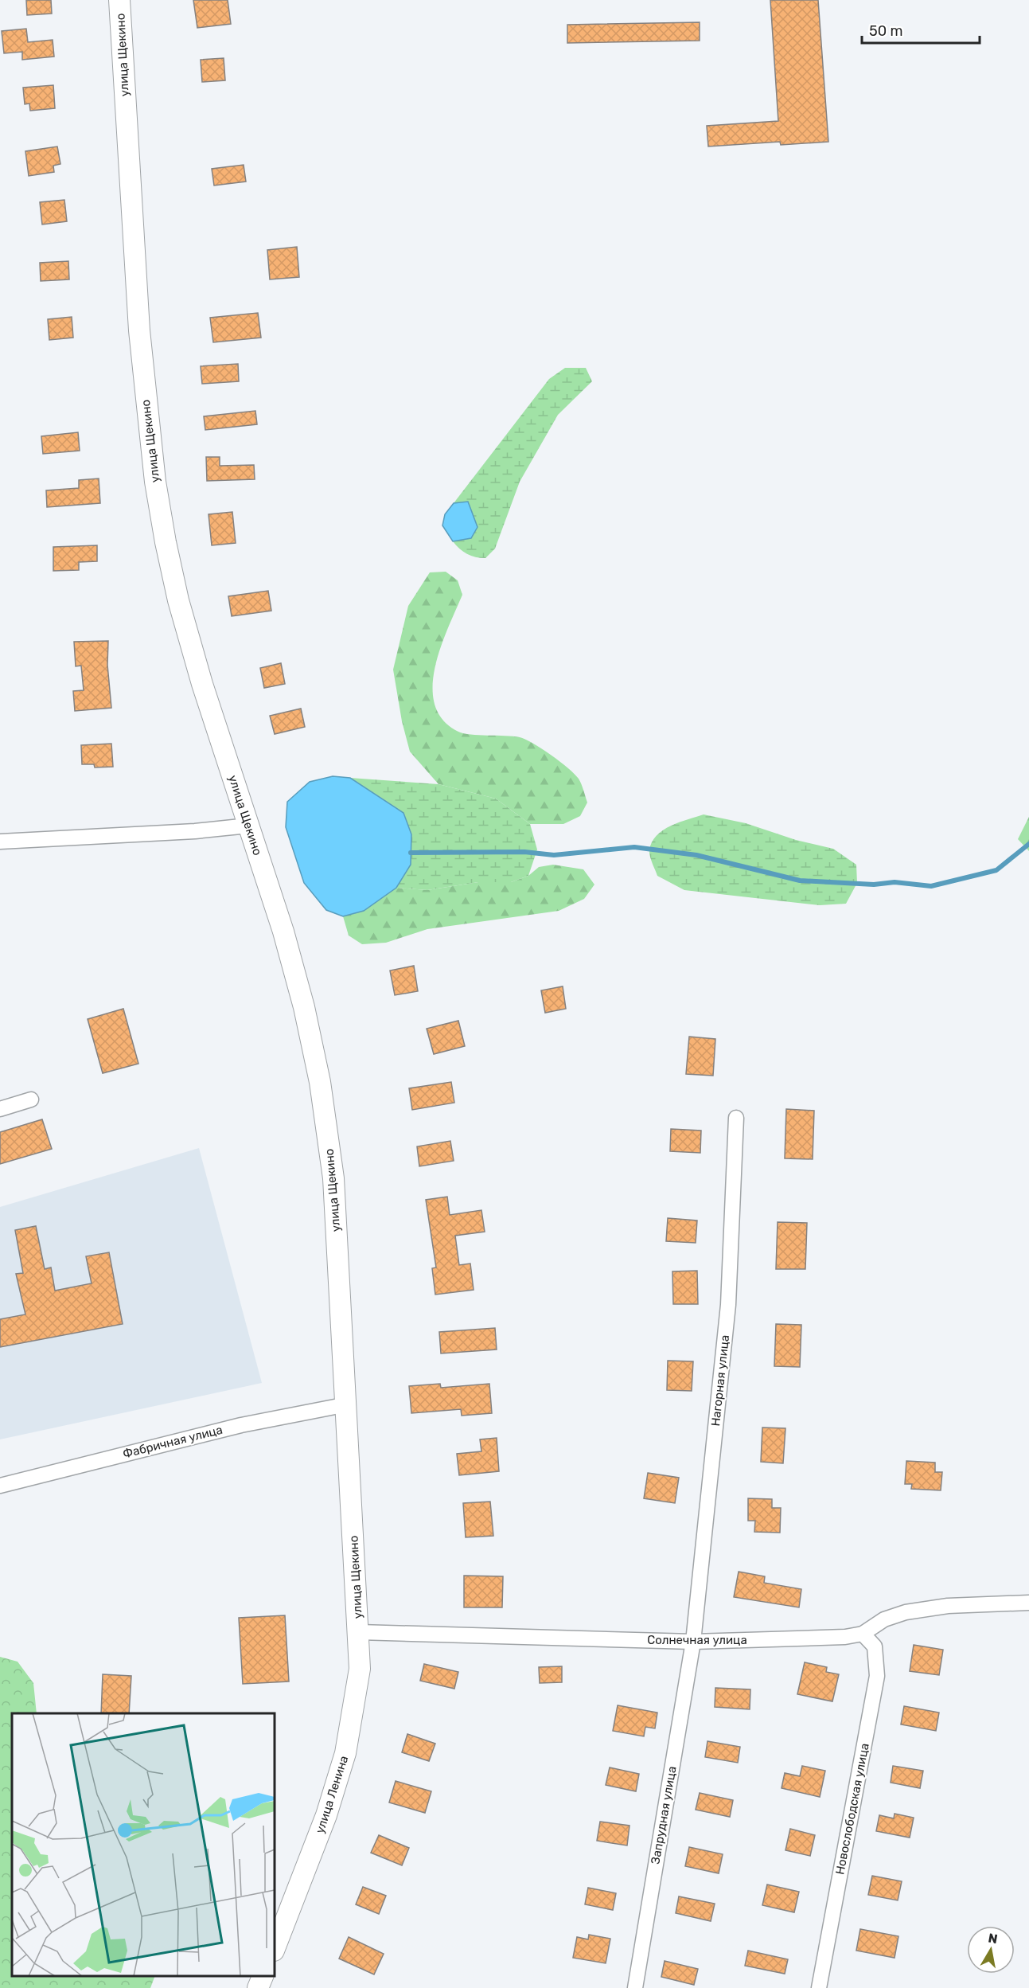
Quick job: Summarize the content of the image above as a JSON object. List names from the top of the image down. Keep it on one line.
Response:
{"streets":{"main road":["улица Щекино","улица Ленина"],"street":["Нагорная улица","Фабричная улица","Солнечная улица","Новослободская улица","Запрудная улица"]},"crossings":[["улица Щекино","Фабричная улица"],["улица Щекино","Солнечная улица"],["улица Щекино","улица Ленина"],["Нагорная улица","Солнечная улица"],["Нагорная улица","Запрудная улица"],["Солнечная улица","улица Ленина"],["Солнечная улица","Новослободская улица"],["Солнечная улица","Запрудная улица"]],"scale_bar":"50 m","north":"top"}
